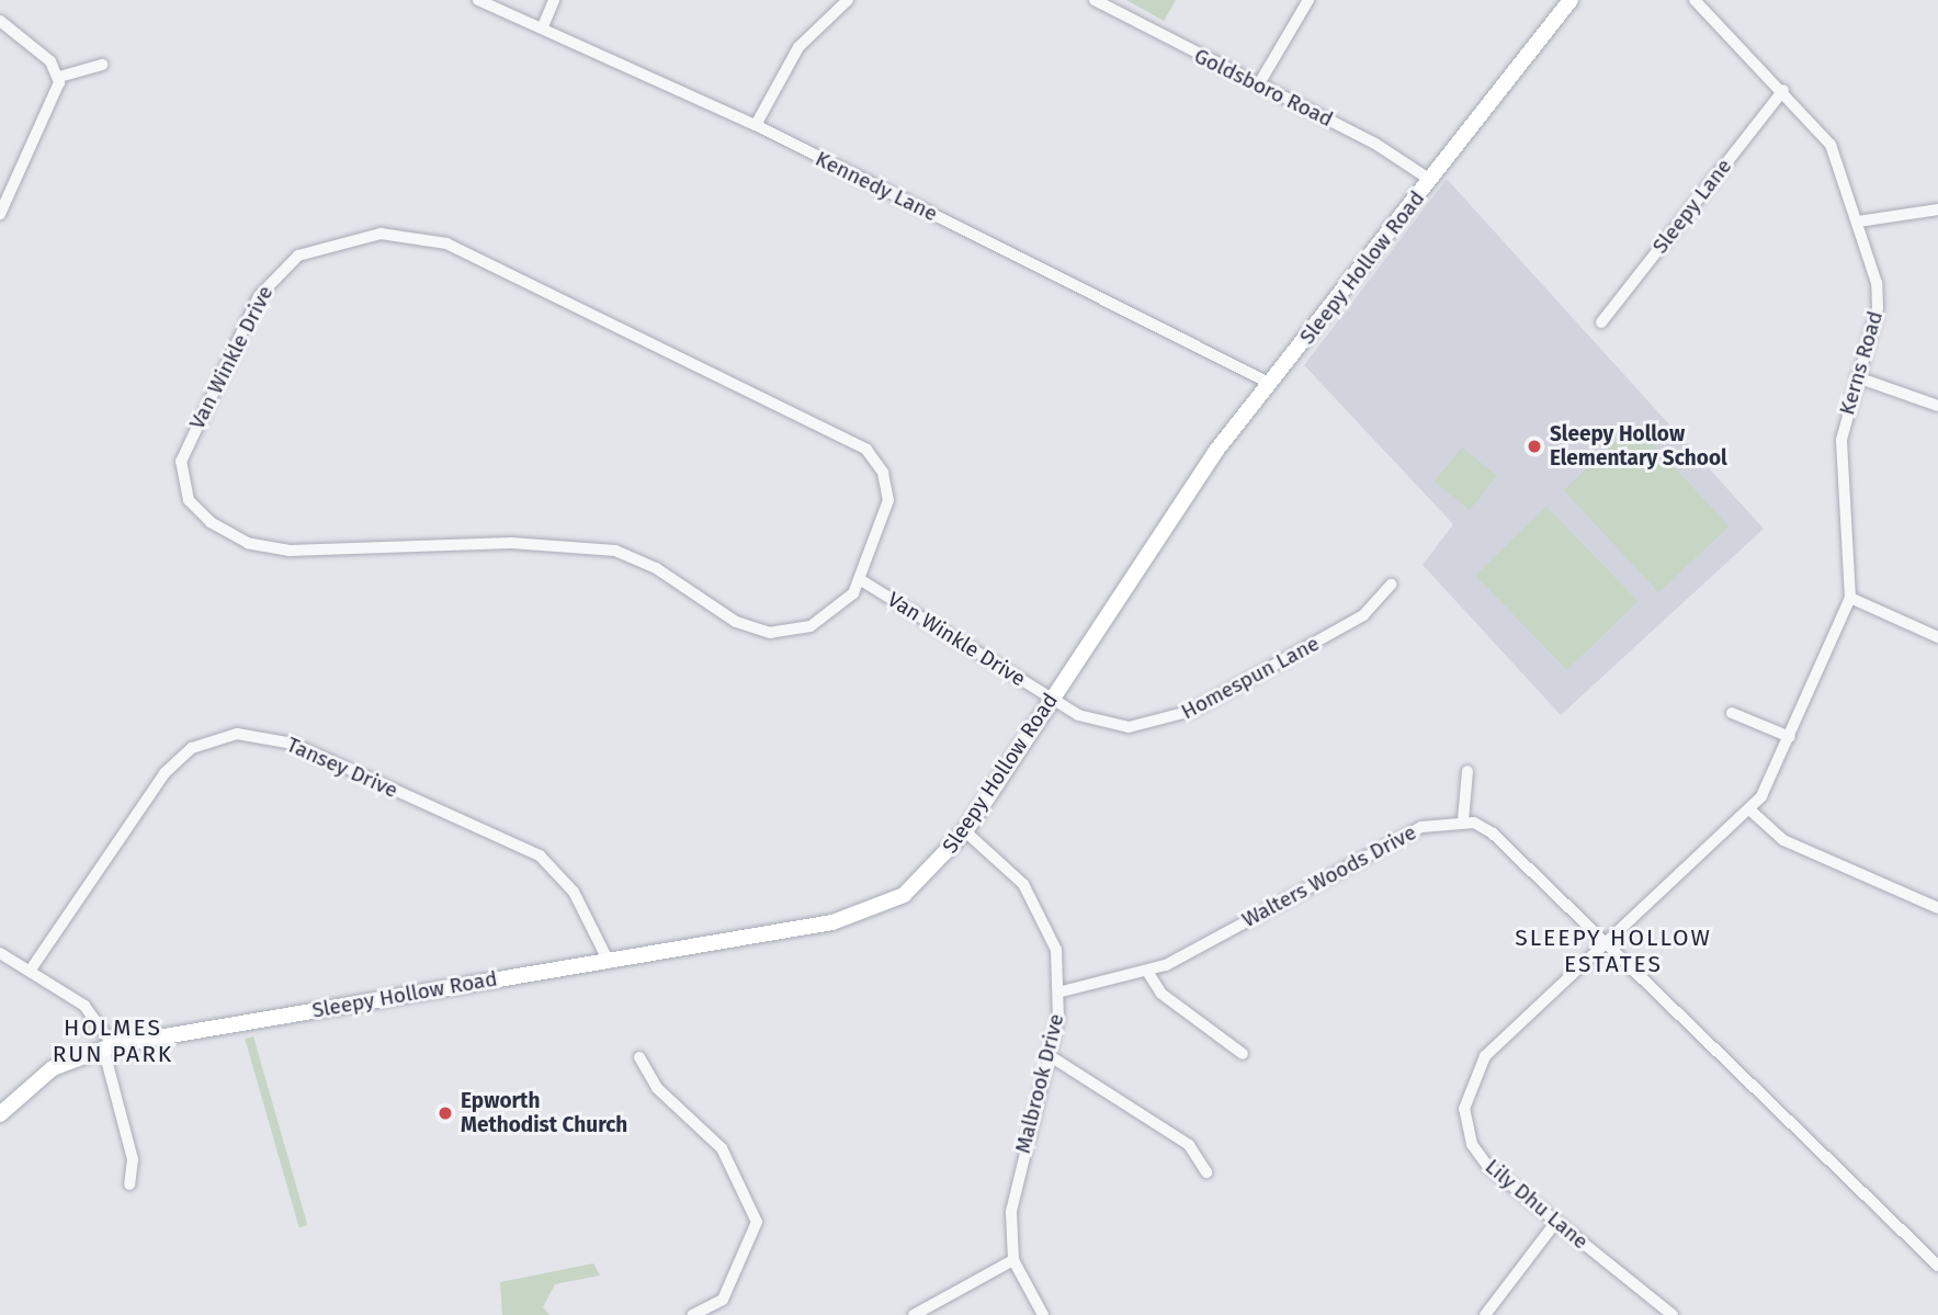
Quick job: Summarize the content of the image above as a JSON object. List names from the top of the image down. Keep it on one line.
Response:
{"streets":{"main road":["Sleepy Hollow Road"],"street":["Goldsboro Road","Kennedy Lane","Sleepy Lane","Van Winkle Drive","Kerns Road","Homespun Lane","Tansey Drive","Walters Woods Drive","Malbrook Drive","Lily Dhu Lane"]},"crossings":[["Goldsboro Road","Sleepy Hollow Road"],["Kennedy Lane","Sleepy Hollow Road"],["Sleepy Lane","Kerns Road"],["Sleepy Hollow Road","Van Winkle Drive"],["Sleepy Hollow Road","Homespun Lane"],["Sleepy Hollow Road","Tansey Drive"],["Sleepy Hollow Road","Malbrook Drive"],["Van Winkle Drive","Homespun Lane"],["Kerns Road","Lily Dhu Lane"],["Walters Woods Drive","Malbrook Drive"]],"districts":["SLEEPY HOLLOW ESTATES","HOLMES RUN PARK"],"places":["Sleepy Hollow Elementary School","Epworth Methodist Church"]}
